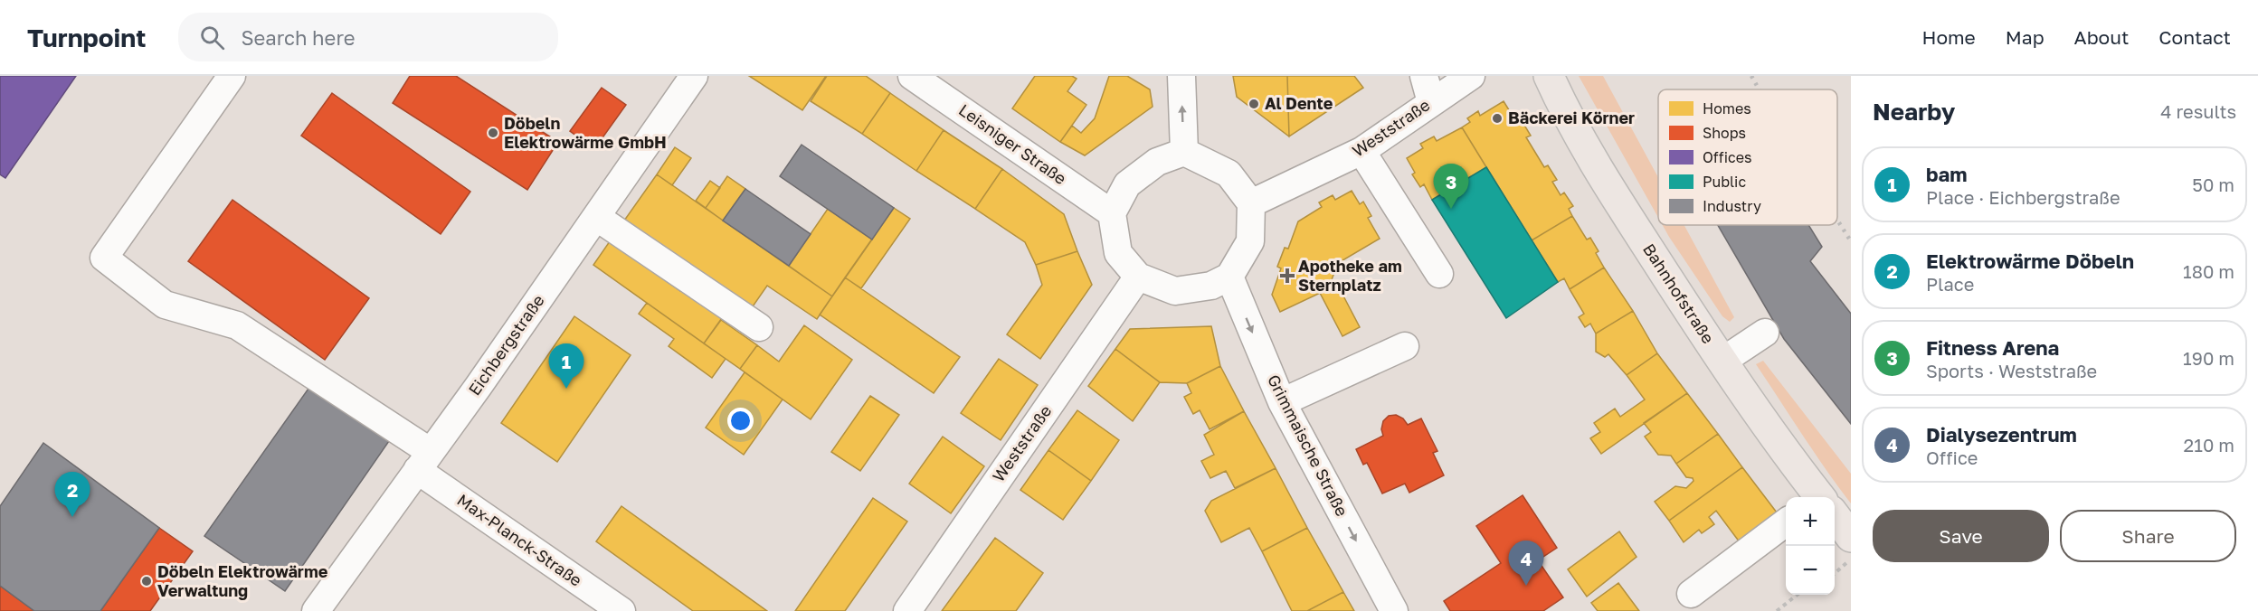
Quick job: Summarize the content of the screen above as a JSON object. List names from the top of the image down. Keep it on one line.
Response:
{"streets":{"main road":["Bahnhofstraße"],"street":["Weststraße","Leisniger Straße","Eichbergstraße","Grimmaische Straße","Max-Planck-Straße"]},"crossings":[["Weststraße","Leisniger Straße"],["Weststraße","Grimmaische Straße"],["Leisniger Straße","Grimmaische Straße"],["Eichbergstraße","Max-Planck-Straße"]],"one_way":["Grimmaische Straße"],"places":{"other":["Al Dente","Bäckerei Körner","Döbeln Elektrowärme GmbH","Döbeln Elektrowärme Verwaltung"],"health":["Apotheke am Sternplatz"]},"legend":["Homes","Shops","Offices","Public","Industry"],"page":{"header":"Turnpoint","search":"Search here","nav":["Home","Map","About","Contact"],"heading":["Nearby","4 results"],"list":[{"mark":"1","name":"bam","note":"Place · Eichbergstraße","value":"50 m"},{"mark":"2","name":"Elektrowärme Döbeln","note":"Place","value":"180 m"},{"mark":"3","name":"Fitness Arena","note":"Sports · Weststraße","value":"190 m"},{"mark":"4","name":"Dialysezentrum","note":"Office","value":"210 m"}],"pins":["3","1","2","4"],"buttons":["Save","Share"],"map_buttons":["+","−"]}}
